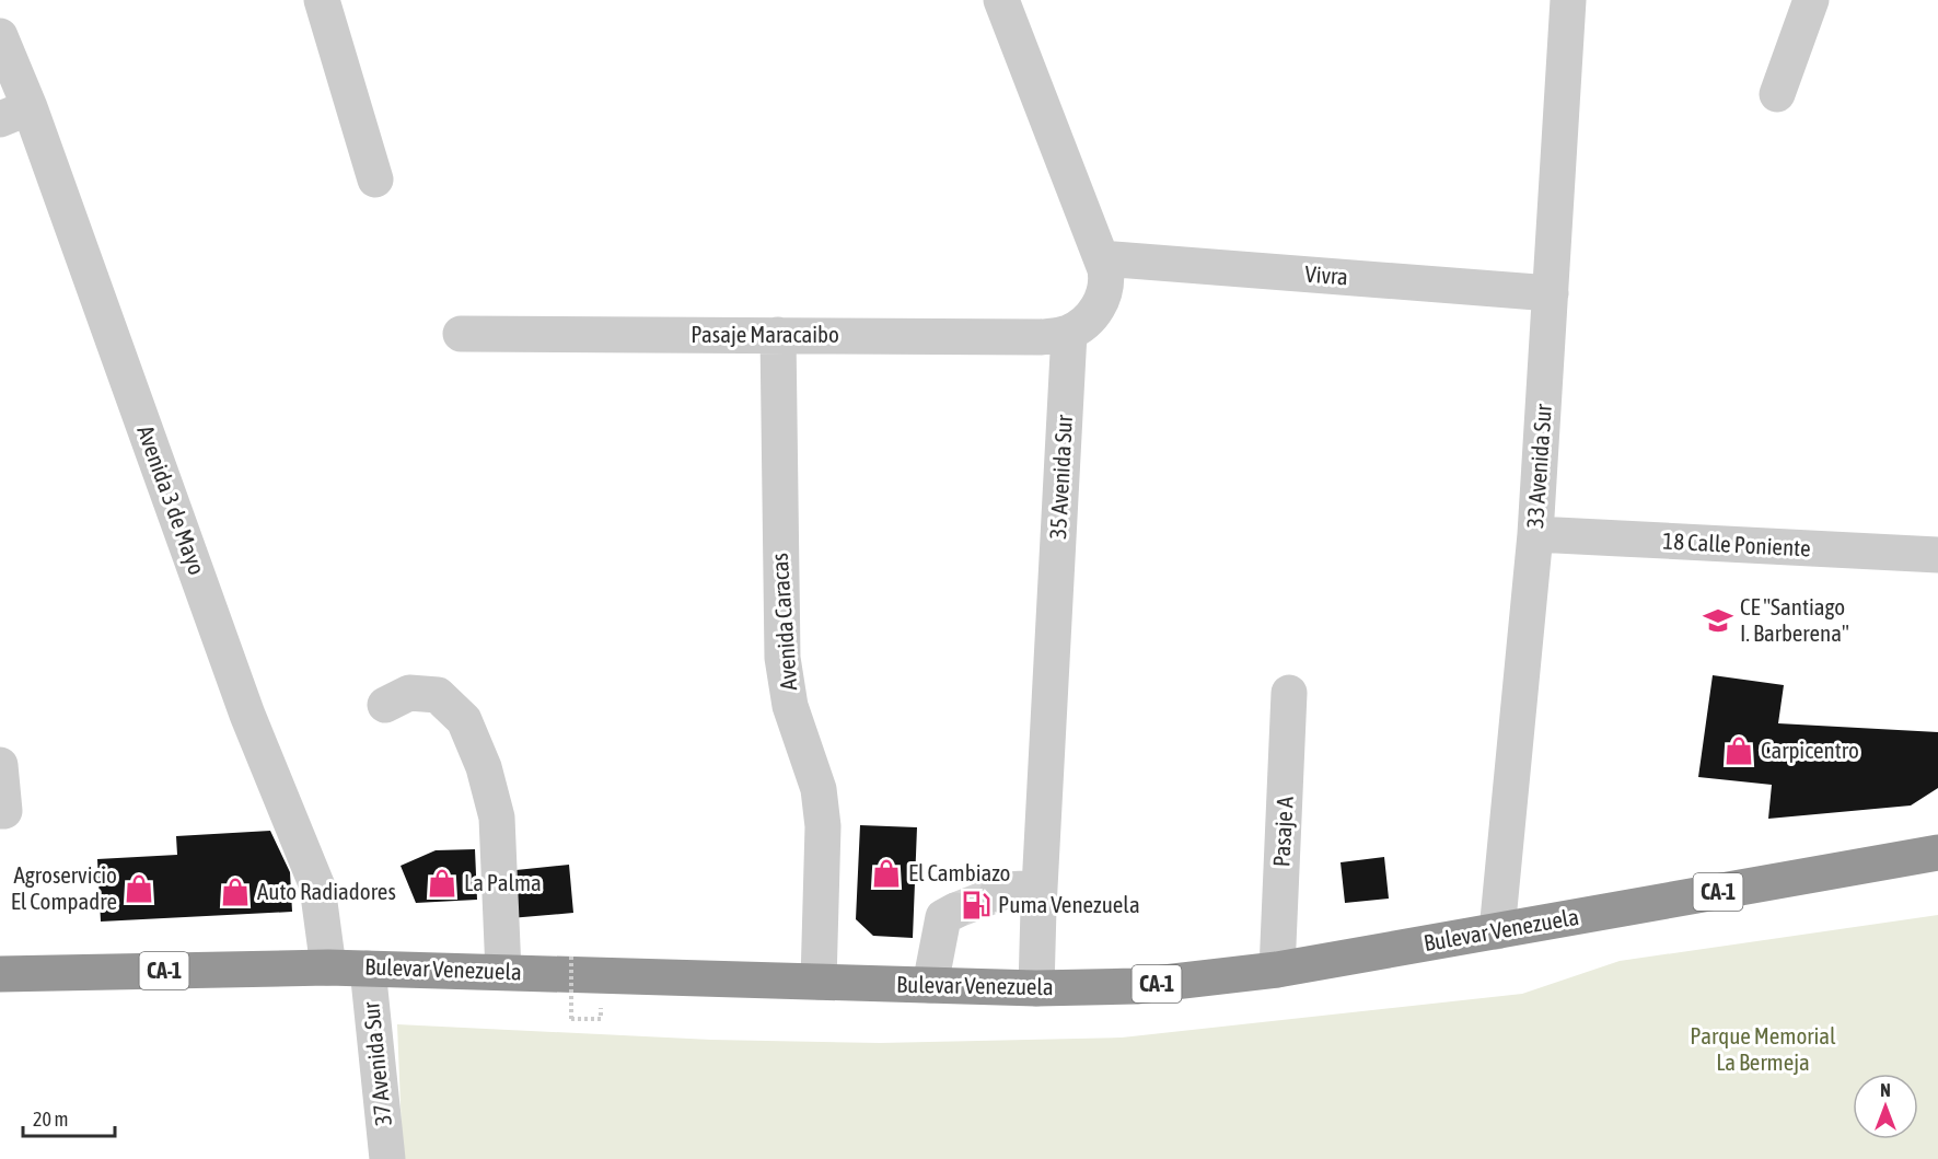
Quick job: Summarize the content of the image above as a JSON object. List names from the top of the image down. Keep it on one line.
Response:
{"streets":{"highway":["CA-1","Bulevar Venezuela"],"street":["Vivra","Pasaje Maracaibo","33 Avenida Sur","35 Avenida Sur","Avenida 3 de Mayo","18 Calle Poniente","Avenida Caracas","Pasaje A","37 Avenida Sur"]},"crossings":[["Vivra","33 Avenida Sur"],["Pasaje Maracaibo","35 Avenida Sur"],["Pasaje Maracaibo","Avenida Caracas"],["33 Avenida Sur","18 Calle Poniente"],["33 Avenida Sur","Bulevar Venezuela"],["35 Avenida Sur","Bulevar Venezuela"],["Avenida 3 de Mayo","Bulevar Venezuela"],["Avenida Caracas","Bulevar Venezuela"],["Pasaje A","Bulevar Venezuela"],["Bulevar Venezuela","37 Avenida Sur"]],"parks":["Parque Memorial La Bermeja"],"places":{"school or university":["CE \"Santiago I. Barberena\""],"shop":["Carpicentro","El Cambiazo","La Palma","Agroservicio El Compadre","Auto Radiadores"],"fuel station":["Puma Venezuela"]},"scale_bar":"20 m","north":"top"}
